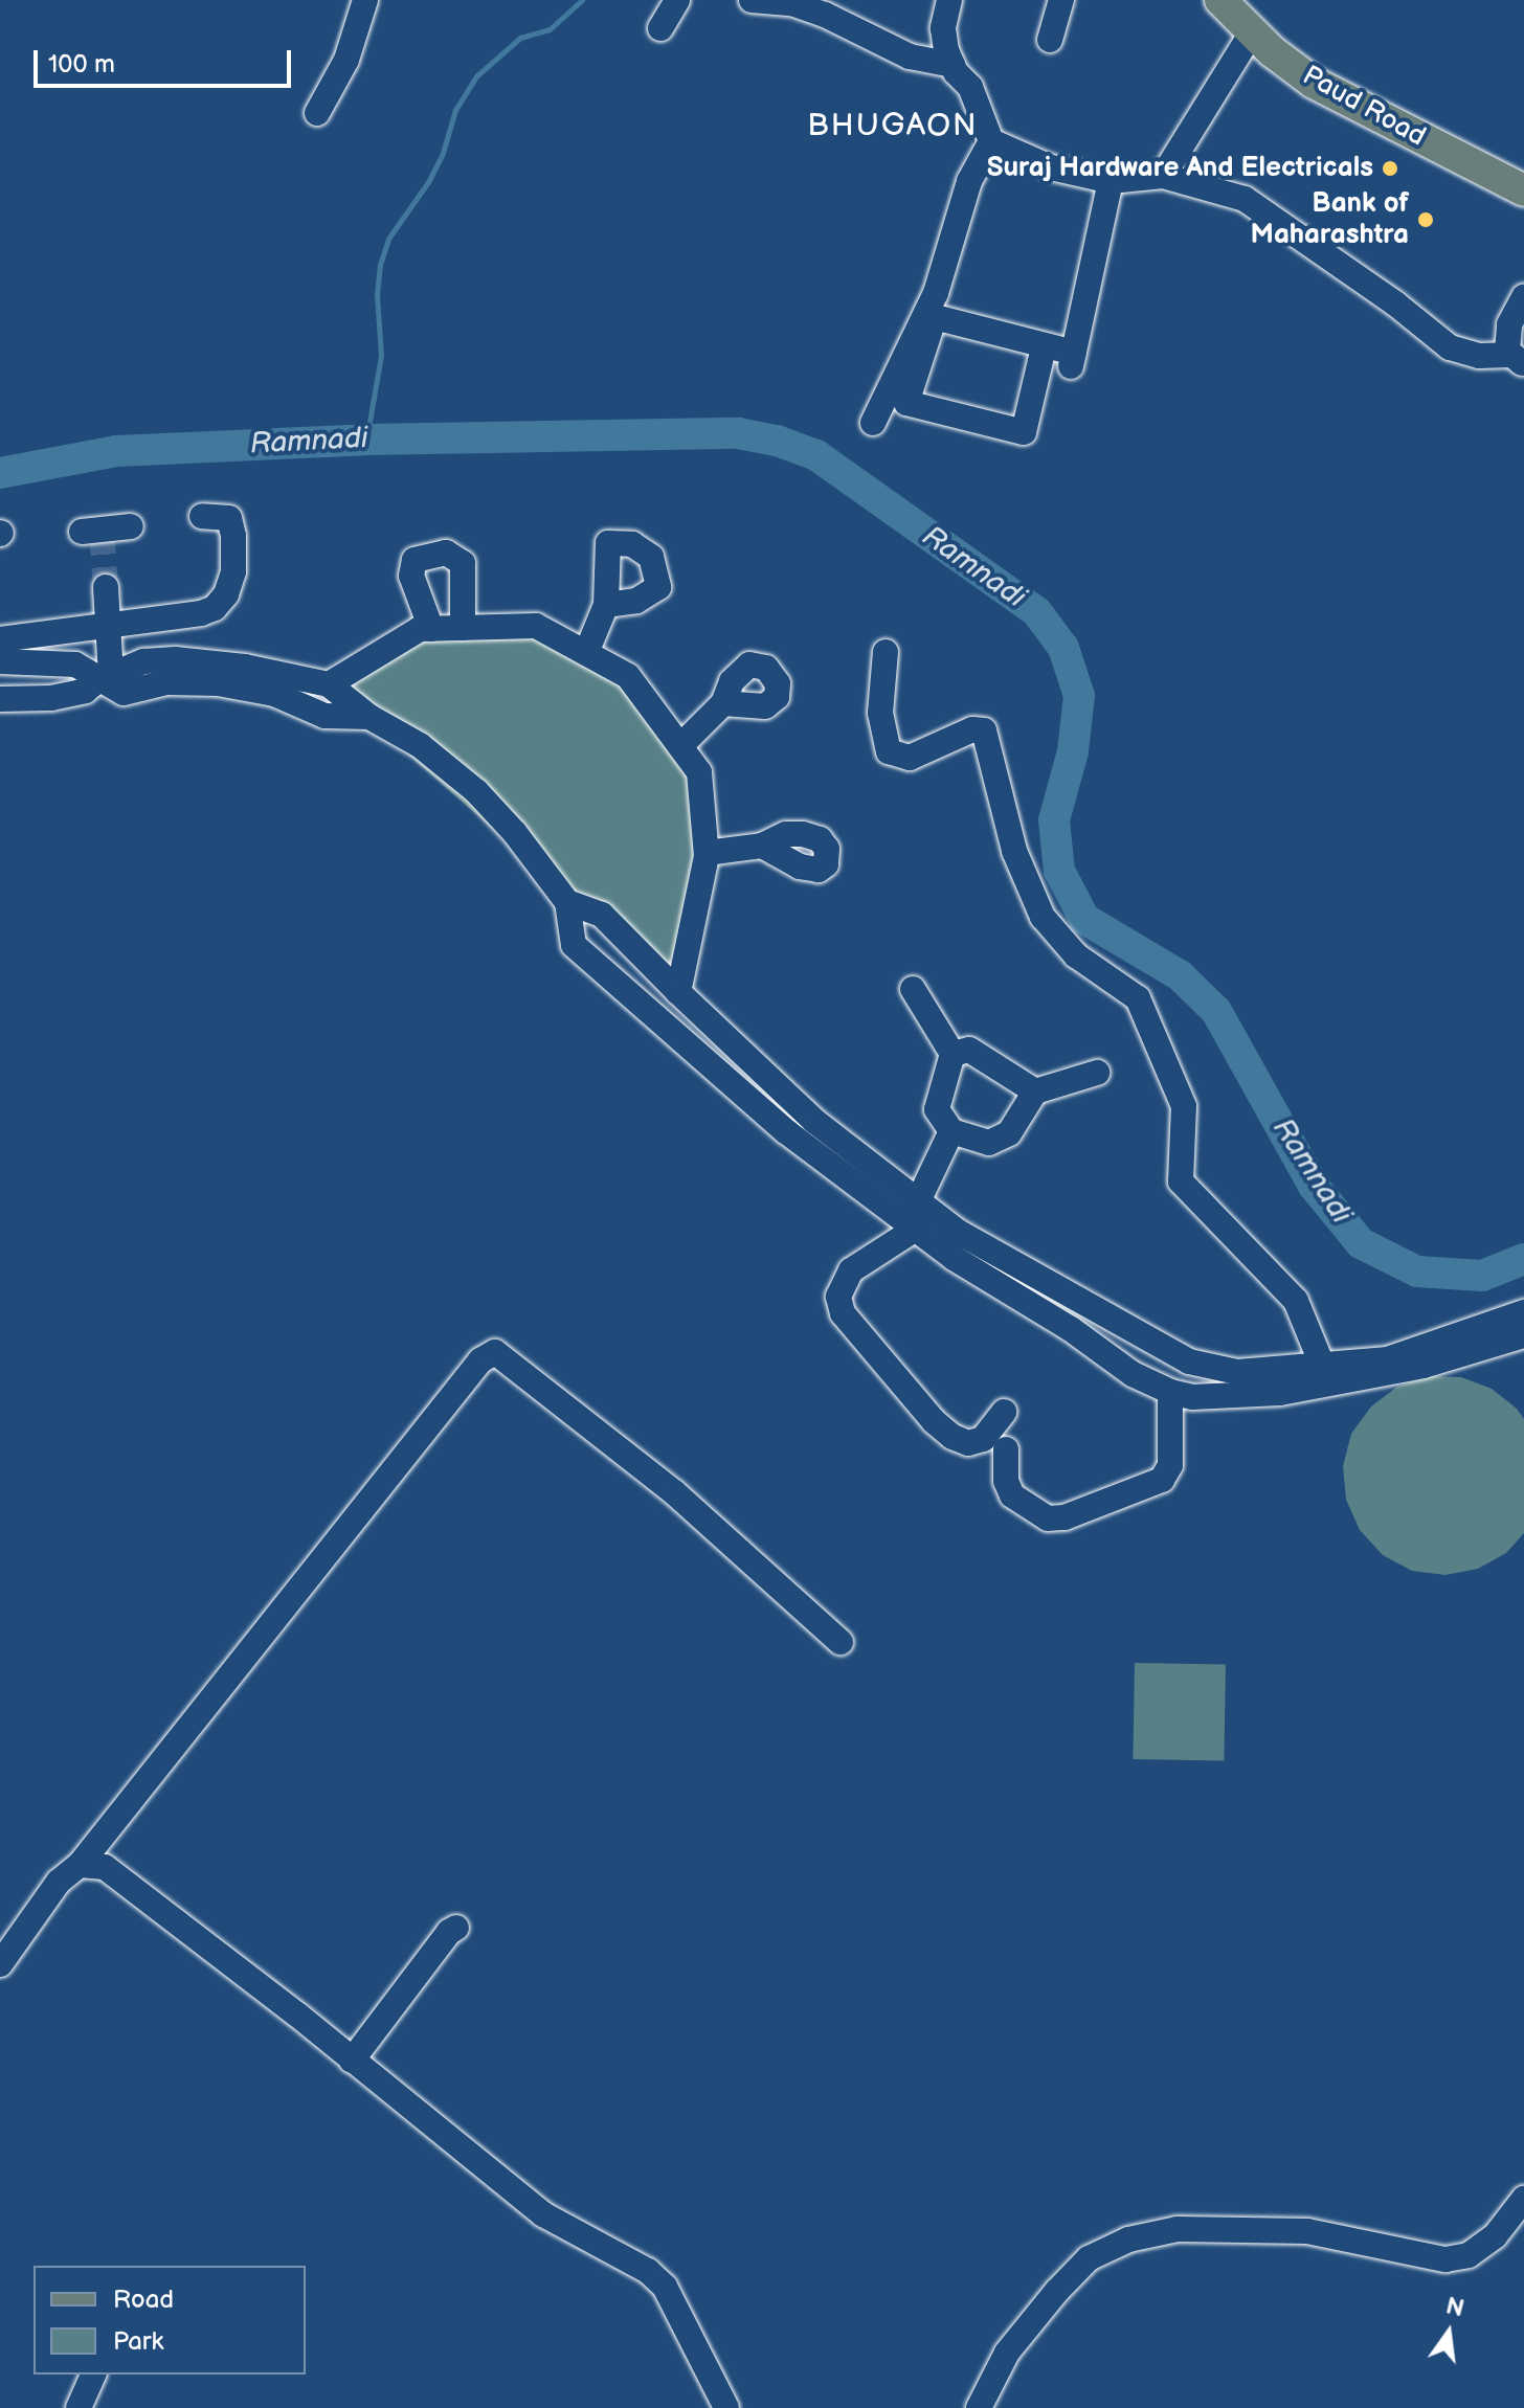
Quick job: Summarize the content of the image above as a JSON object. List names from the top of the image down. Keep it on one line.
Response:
{"streets":{"main road":["Paud Road"]},"districts":["BHUGAON"],"water":["Ramnadi"],"places":["Suraj Hardware And Electricals","Bank of Maharashtra"],"legend":["Road","Park"],"scale_bar":"100 m","north":"top"}
